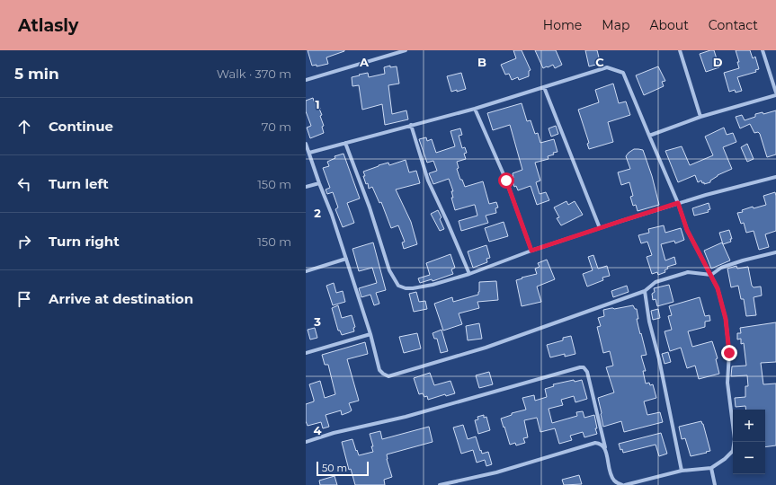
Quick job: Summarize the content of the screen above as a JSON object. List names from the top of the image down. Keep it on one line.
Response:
{"scale_bar":"50 m","page":{"header":"Atlasly","nav":["Home","Map","About","Contact"],"heading":["5 min","Walk · 370 m"],"list":[["Continue","70 m"],["Turn left","150 m"],["Turn right","150 m"],"Arrive at destination"],"map_buttons":["+","−"],"scale":"50 m"},"grid":{"columns":["A","B","C","D"],"rows":["1","2","3","4"]}}
